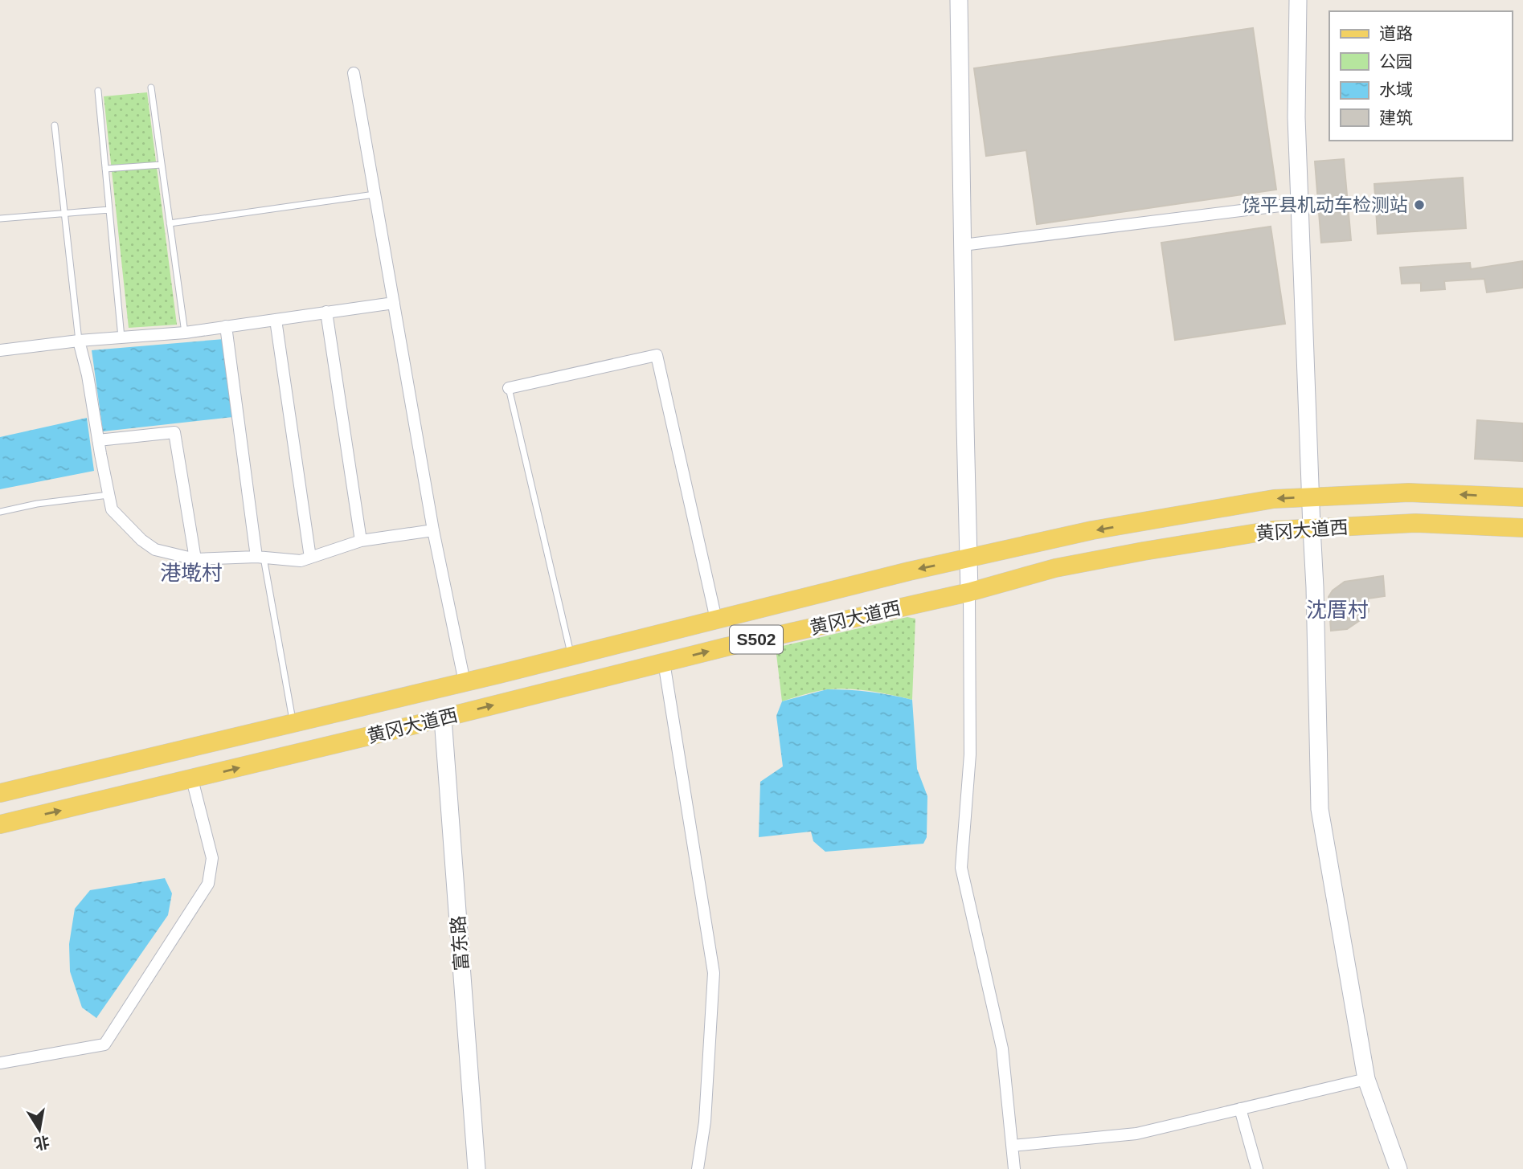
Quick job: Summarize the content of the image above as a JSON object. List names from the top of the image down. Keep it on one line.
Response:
{"streets":{"main road":["黄冈大道西","S502"],"street":["富东路"]},"crossings":[["黄冈大道西","富东路"]],"districts":["港墘村","沈厝村"],"places":["饶平县机动车检测站"],"legend":["道路","公园","水域","建筑"],"north":"bottom"}
